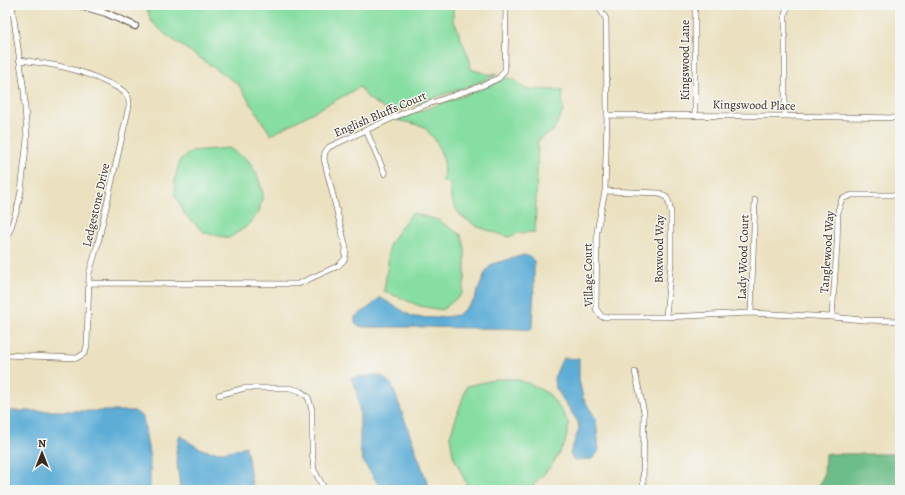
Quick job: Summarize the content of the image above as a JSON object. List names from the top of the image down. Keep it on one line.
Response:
{"streets":{"street":["Kingswood Lane","Kingswood Place","English Bluffs Court","Ledgestone Drive","Boxwood Way","Tanglewood Way","Lady Wood Court","Village Court"]},"crossings":[["Kingswood Lane","Kingswood Place"],["Kingswood Place","Village Court"],["English Bluffs Court","Ledgestone Drive"],["Boxwood Way","Village Court"],["Tanglewood Way","Village Court"],["Lady Wood Court","Village Court"]],"north":"top"}
